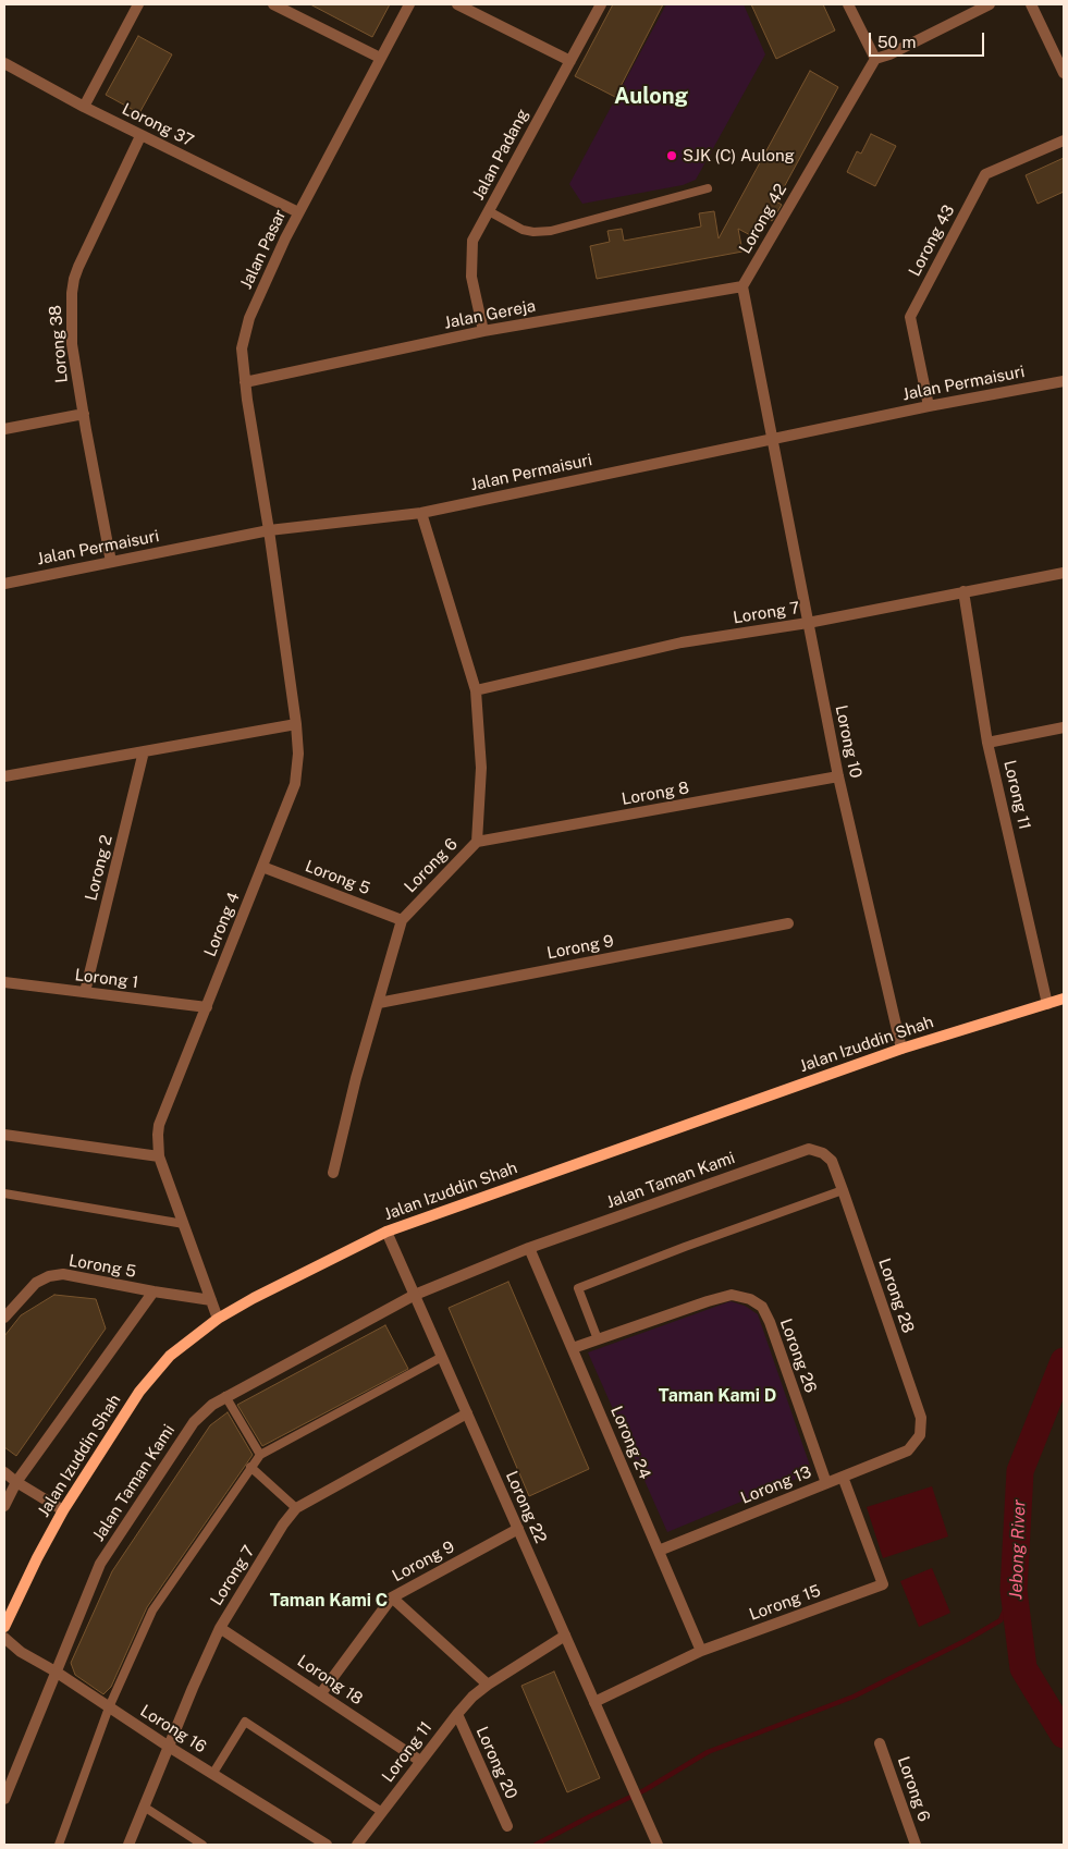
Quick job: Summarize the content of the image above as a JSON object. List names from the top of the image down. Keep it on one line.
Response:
{"streets":{"main road":["Jalan Izuddin Shah"],"street":["Lorong 37","Jalan Padang","Lorong 42","Lorong 43","Jalan Pasar","Jalan Gereja","Lorong 38","Jalan Permaisuri","Lorong 7","Lorong 10","Lorong 8","Lorong 11","Lorong 6","Lorong 2","Lorong 5","Lorong 4","Lorong 9","Lorong 1","Jalan Taman Kami","Lorong 28","Lorong 26","Lorong 24","Lorong 13","Lorong 22","Lorong 15","Lorong 18","Lorong 16","Lorong 20"]},"crossings":[["Lorong 37","Jalan Pasar"],["Lorong 37","Lorong 38"],["Jalan Padang","Jalan Gereja"],["Lorong 42","Jalan Gereja"],["Lorong 43","Jalan Permaisuri"],["Jalan Pasar","Jalan Gereja"],["Jalan Pasar","Jalan Permaisuri"],["Jalan Pasar","Lorong 4"],["Lorong 38","Jalan Permaisuri"],["Jalan Permaisuri","Lorong 10"],["Jalan Permaisuri","Lorong 6"],["Jalan Permaisuri","Lorong 4"],["Lorong 7","Lorong 10"],["Lorong 7","Lorong 11"],["Lorong 7","Lorong 6"],["Lorong 7","Lorong 22"],["Lorong 7","Lorong 18"],["Lorong 7","Lorong 16"],["Lorong 10","Lorong 8"],["Lorong 10","Jalan Izuddin Shah"],["Lorong 8","Lorong 6"],["Lorong 11","Jalan Izuddin Shah"],["Lorong 11","Lorong 22"],["Lorong 11","Lorong 18"],["Lorong 11","Lorong 20"],["Lorong 6","Lorong 5"],["Lorong 6","Lorong 9"],["Lorong 2","Lorong 1"],["Lorong 5","Lorong 4"],["Lorong 4","Lorong 1"],["Lorong 4","Jalan Izuddin Shah"],["Lorong 9","Lorong 22"],["Lorong 9","Lorong 18"],["Jalan Izuddin Shah","Lorong 22"],["Jalan Taman Kami","Lorong 28"],["Jalan Taman Kami","Lorong 24"],["Jalan Taman Kami","Lorong 22"],["Jalan Taman Kami","Lorong 16"],["Lorong 28","Lorong 13"],["Lorong 26","Lorong 24"],["Lorong 26","Lorong 13"],["Lorong 24","Lorong 13"],["Lorong 24","Lorong 15"],["Lorong 13","Lorong 15"],["Lorong 22","Lorong 15"]],"districts":["Aulong","Taman Kami D","Taman Kami C"],"water":["Jebong River"],"places":["SJK (C) Aulong"],"scale_bar":"50 m"}
